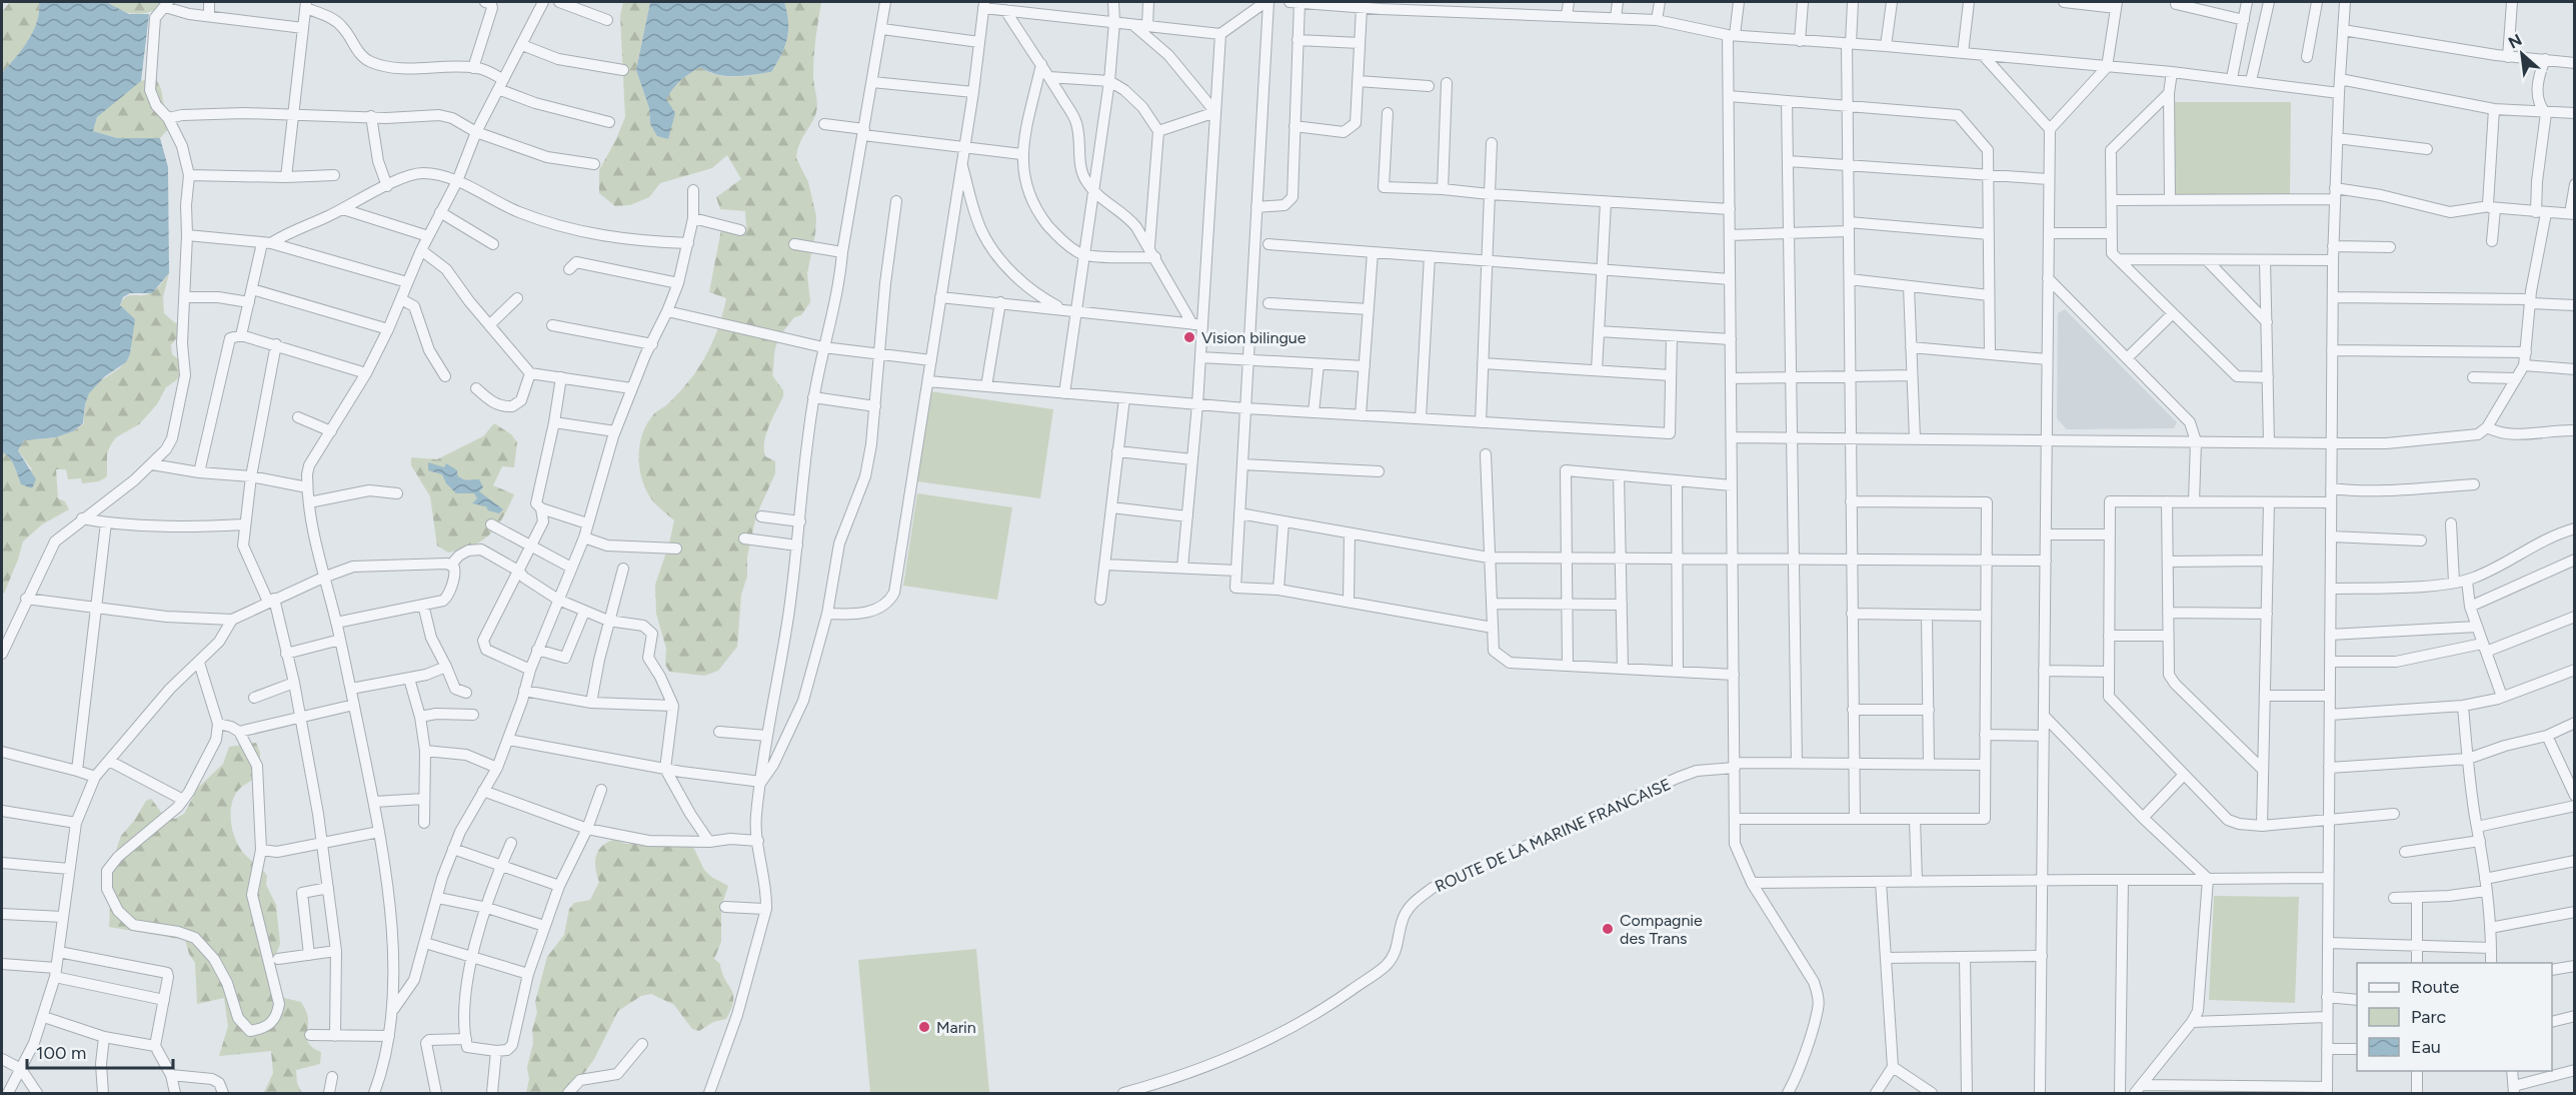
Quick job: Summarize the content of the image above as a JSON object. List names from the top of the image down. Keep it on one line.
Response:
{"streets":{"street":["ROUTE DE LA MARINE FRANCAISE"]},"places":["Vision bilingue","Compagnie des Trans","Marin"],"legend":["Route","Parc","Eau"],"scale_bar":"100 m","north":"top left"}
